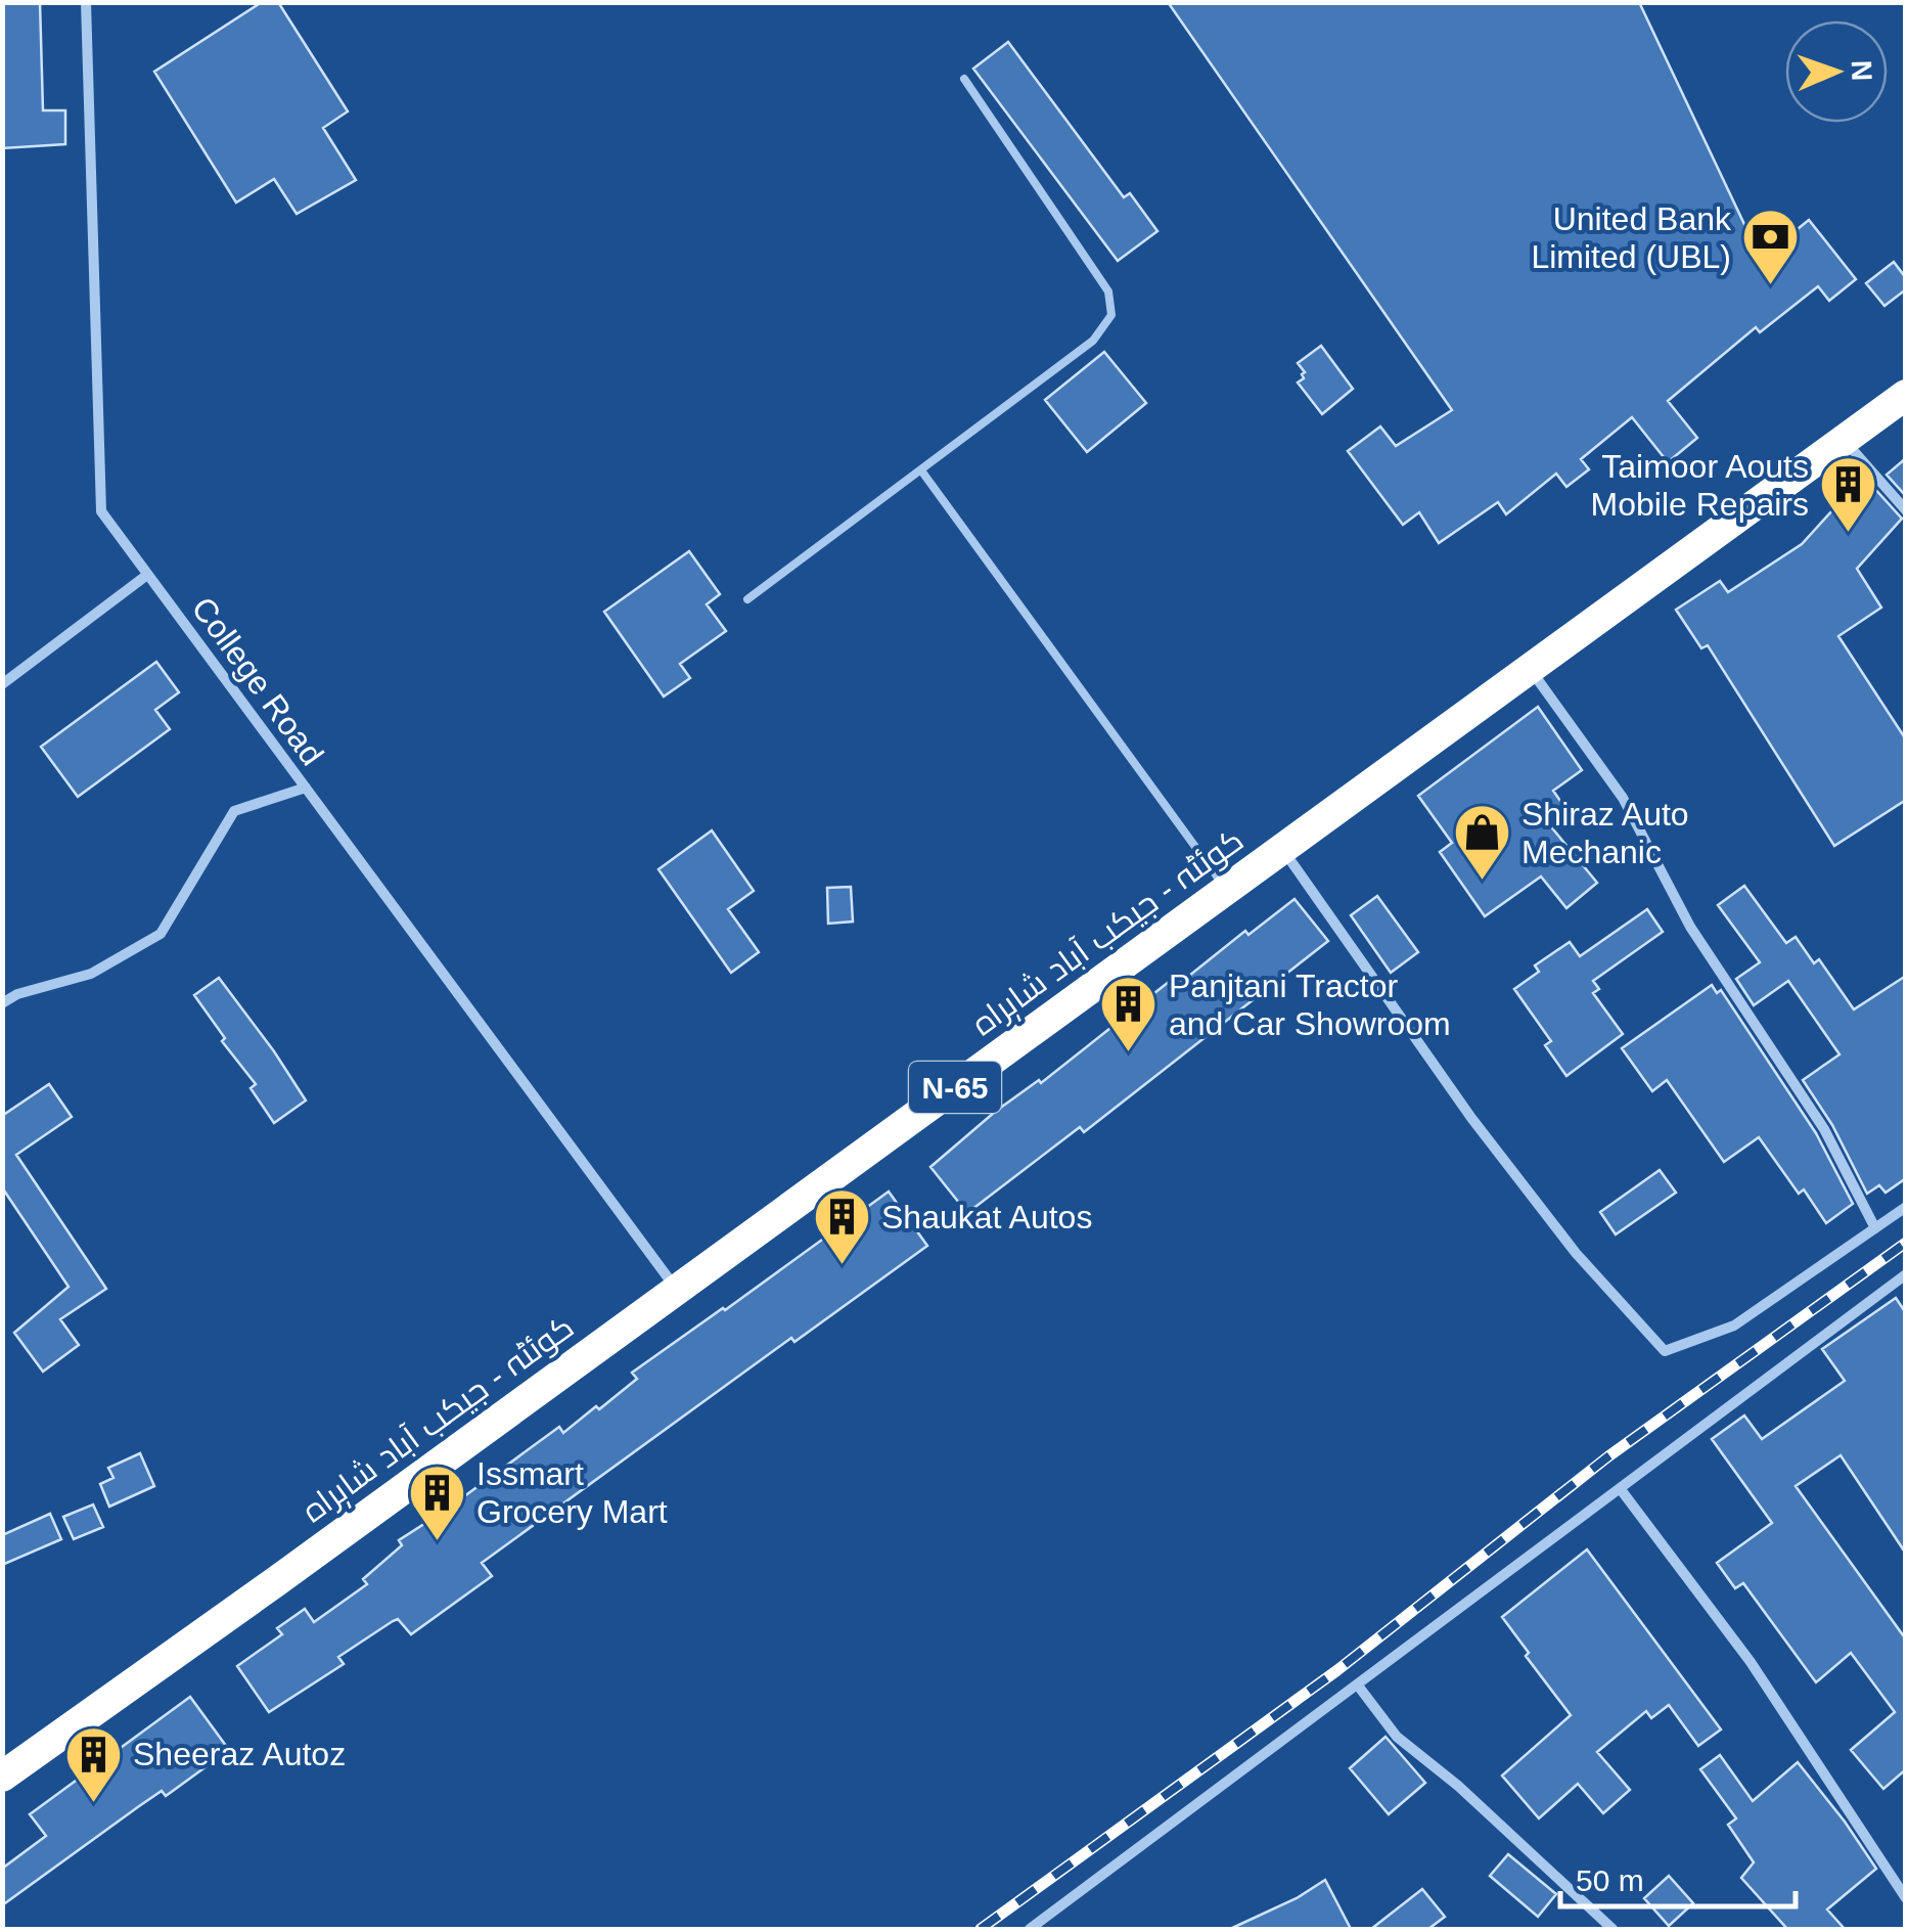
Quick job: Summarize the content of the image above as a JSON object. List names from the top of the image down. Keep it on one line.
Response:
{"streets":{"highway":["کوئٹہ - جیکب آباد شاہراہ","N-65"],"street":["College Road"]},"crossings":[["College Road","کوئٹہ - جیکب آباد شاہراہ"]],"places":{"bank":["United Bank Limited (UBL)"],"building":["Taimoor Aouts Mobile Repairs","Panjtani Tractor and Car Showroom","Shaukat Autos","Issmart Grocery Mart","Sheeraz Autoz"],"shop":["Shiraz Auto Mechanic"]},"scale_bar":"50 m","north":"right"}
